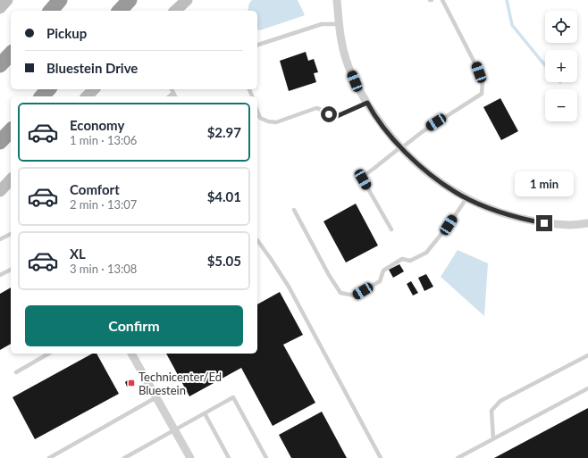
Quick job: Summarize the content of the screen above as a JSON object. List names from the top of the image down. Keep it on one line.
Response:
{"places":{"transit":["Technicenter/Ed Bluestein"]},"page":{"map_buttons":["+","−"],"banner":["Pickup","Bluestein Drive"],"list":[{"name":"Economy","note":"1 min · 13:06","value":"$2.97"},{"name":"Comfort","note":"2 min · 13:07","value":"$4.01"},{"name":"XL","note":"3 min · 13:08","value":"$5.05"}],"bubble":"1 min","buttons":"Confirm"}}
